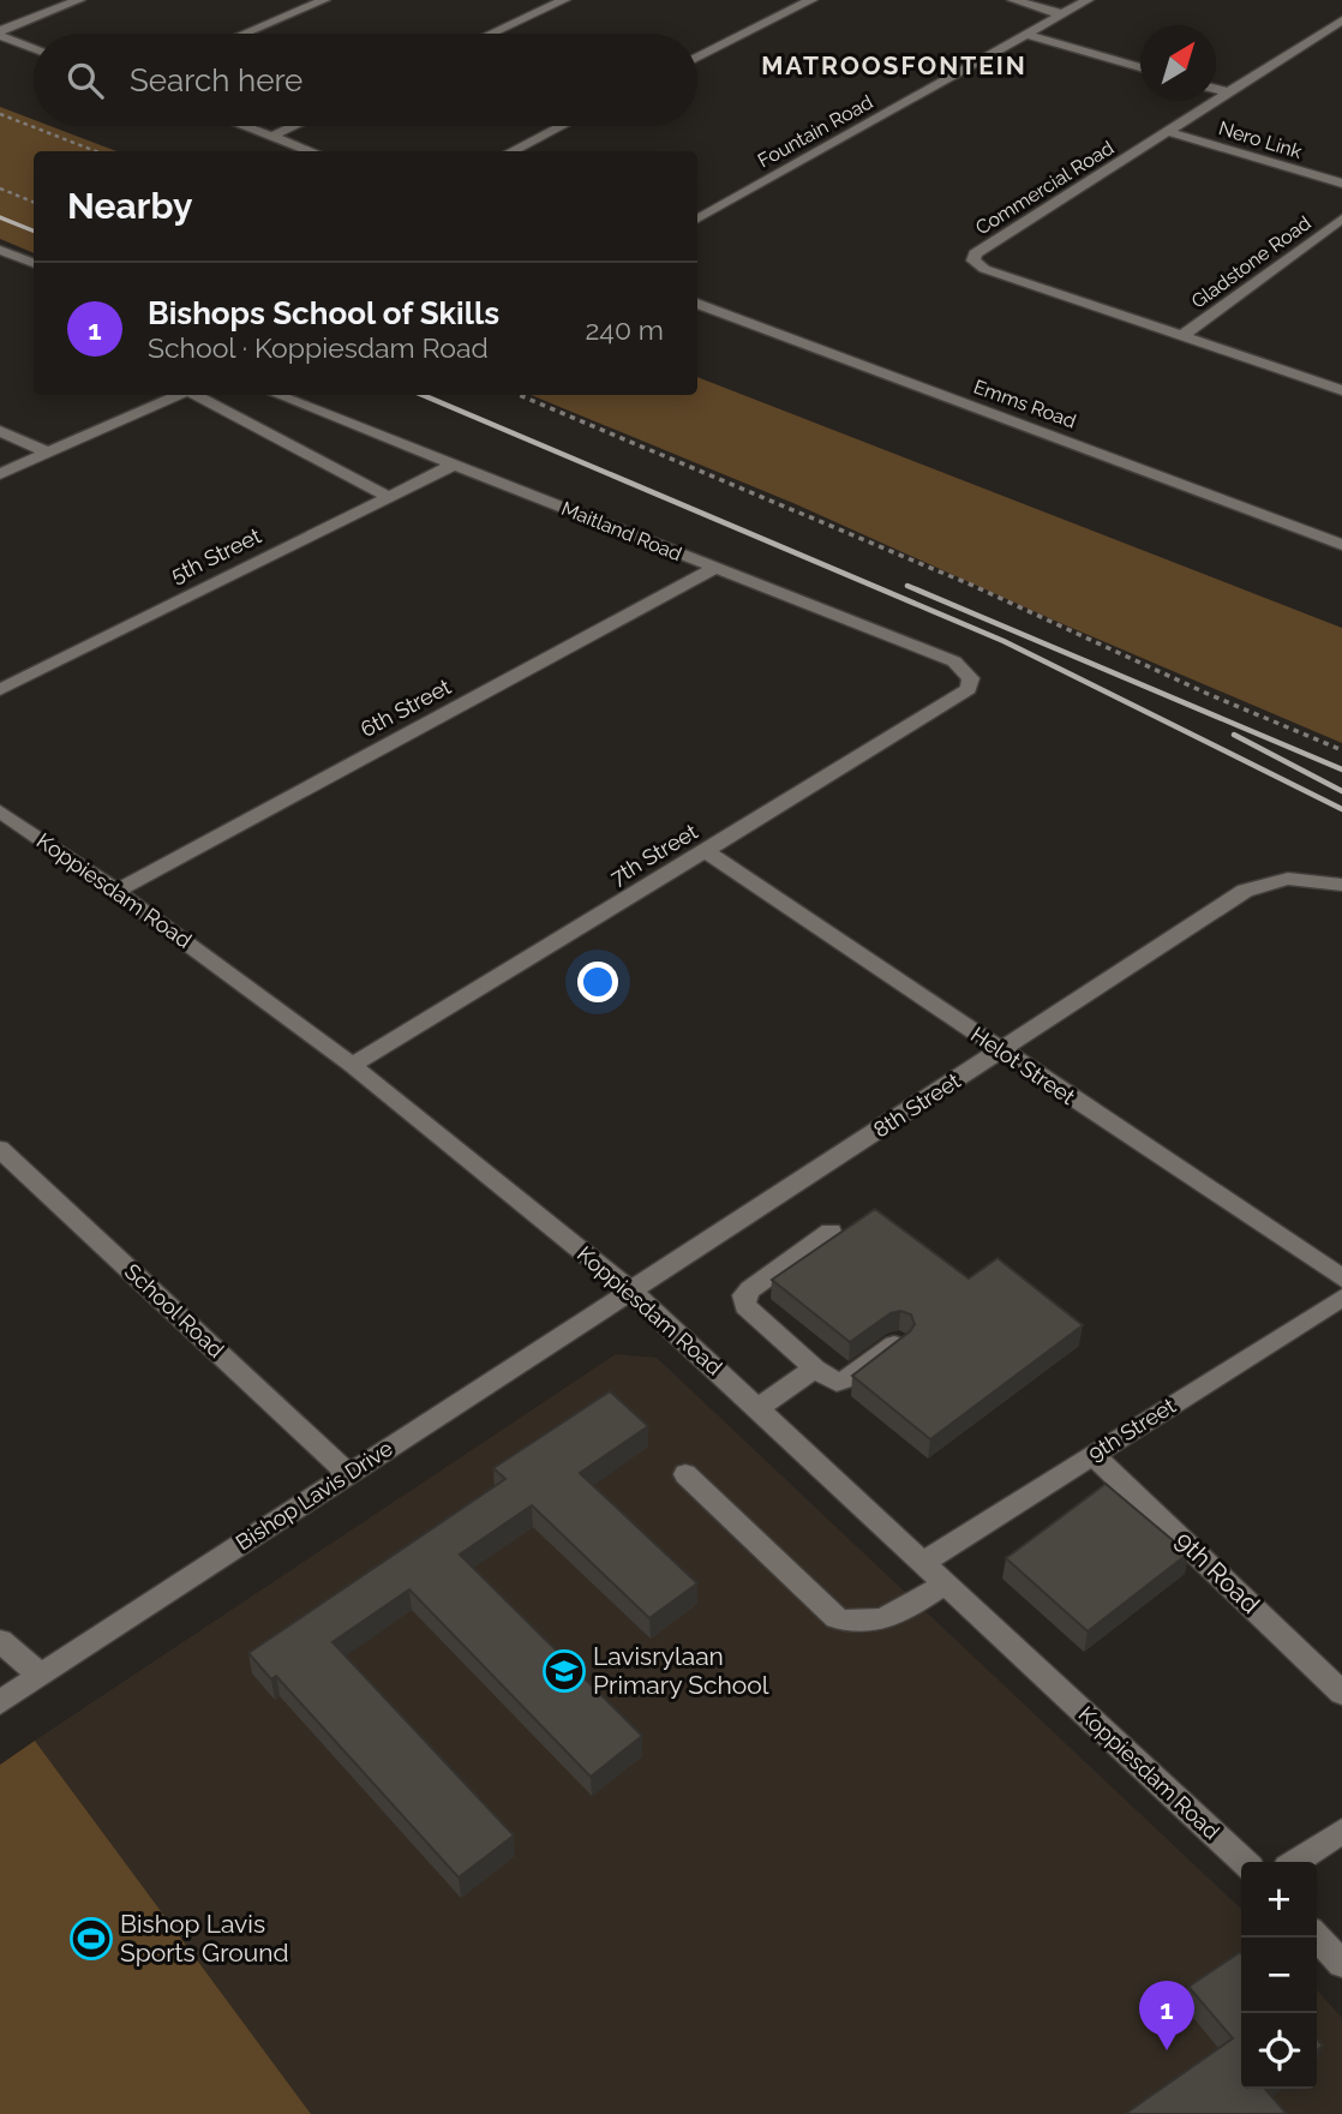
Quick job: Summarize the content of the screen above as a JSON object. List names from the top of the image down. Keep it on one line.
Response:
{"streets":{"street":["Fountain Road","Nero Link","Commercial Road","Gladstone Road","Emms Road","Maitland Road","5th Street","6th Street","7th Street","Koppiesdam Road","Helot Street","8th Street","School Road","9th Street","Bishop Lavis Drive","9th Road"]},"crossings":[["Nero Link","Commercial Road"],["Commercial Road","Gladstone Road"],["Maitland Road","5th Street"],["Maitland Road","6th Street"],["Maitland Road","7th Street"],["6th Street","Koppiesdam Road"],["7th Street","Koppiesdam Road"],["7th Street","Helot Street"],["Koppiesdam Road","8th Street"],["Koppiesdam Road","9th Street"],["Koppiesdam Road","Bishop Lavis Drive"],["Helot Street","8th Street"],["8th Street","Bishop Lavis Drive"],["School Road","Bishop Lavis Drive"],["9th Street","9th Road"]],"districts":["MATROOSFONTEIN"],"places":{"school or university":["Lavisrylaan Primary School"],"sports":["Bishop Lavis Sports Ground"]},"north":"top right","page":{"search":"Search here","heading":"Nearby","list":[{"mark":"1","name":"Bishops School of Skills","note":"School · Koppiesdam Road","value":"240 m"}],"map_buttons":["+","−"],"pins":"1"}}
